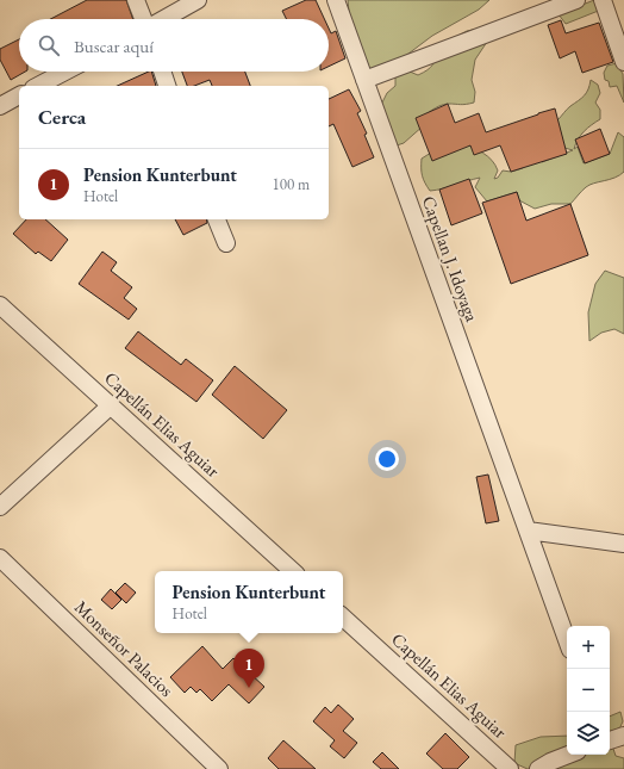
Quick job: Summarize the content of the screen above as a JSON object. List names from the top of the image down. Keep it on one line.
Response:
{"streets":{"street":["Capellan J. Idoyaga","Capellán Elias Aguiar","Monseñor Palacios"]},"page":{"search":"Buscar aquí","heading":"Cerca","list":[{"mark":"1","name":"Pension Kunterbunt","note":"Hotel","value":"100 m"}],"popup":["Pension Kunterbunt","Hotel"],"map_buttons":["+","−"],"pins":"1"}}
